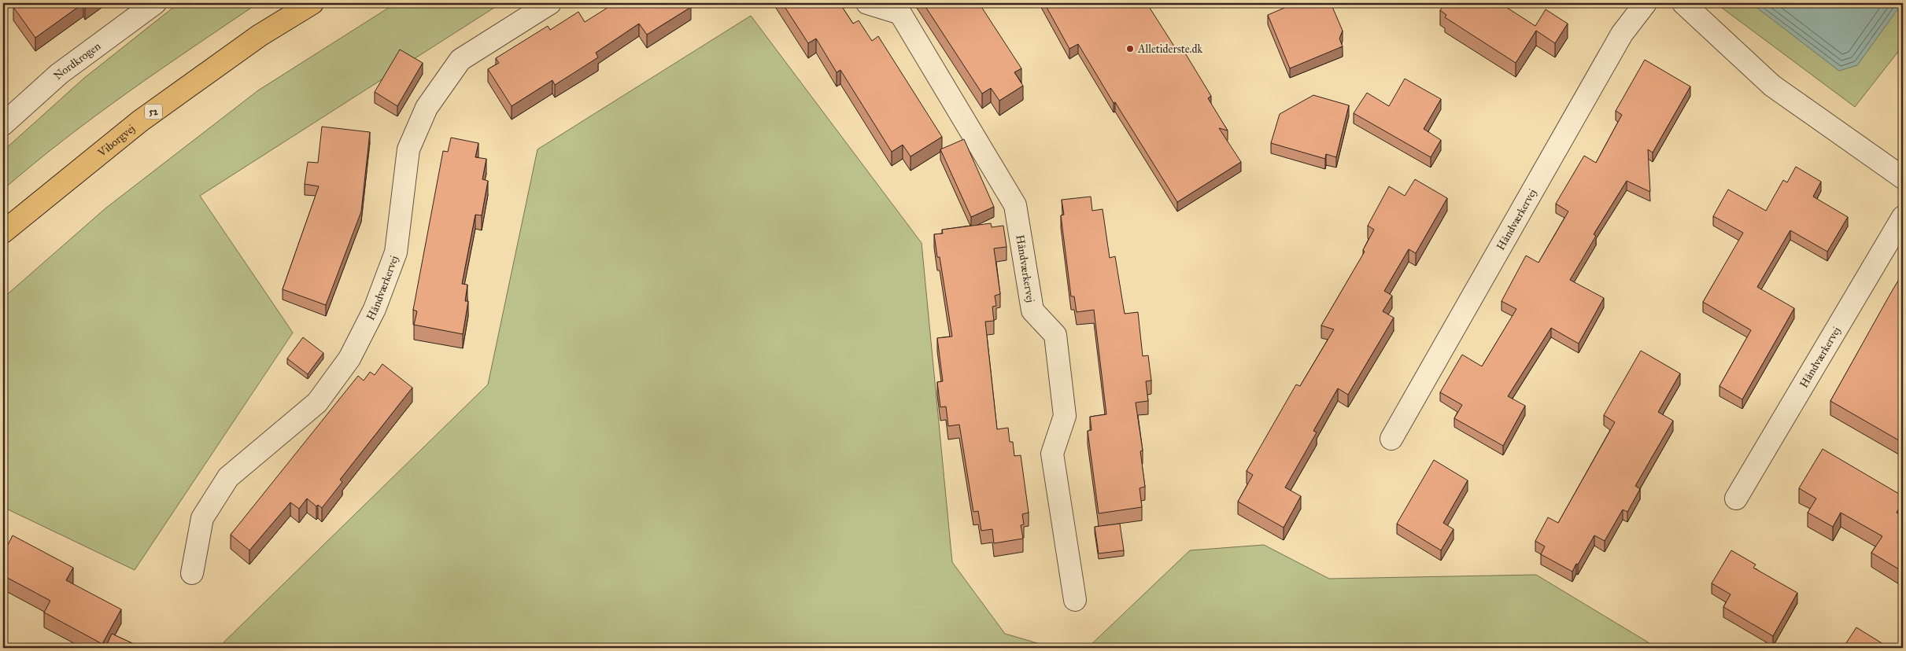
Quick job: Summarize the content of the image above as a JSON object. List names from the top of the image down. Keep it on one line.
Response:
{"streets":{"main road":["52","Viborgvej"],"street":["Nordkrogen","Håndværkervej"]},"places":["Alletiderste.dk"]}
